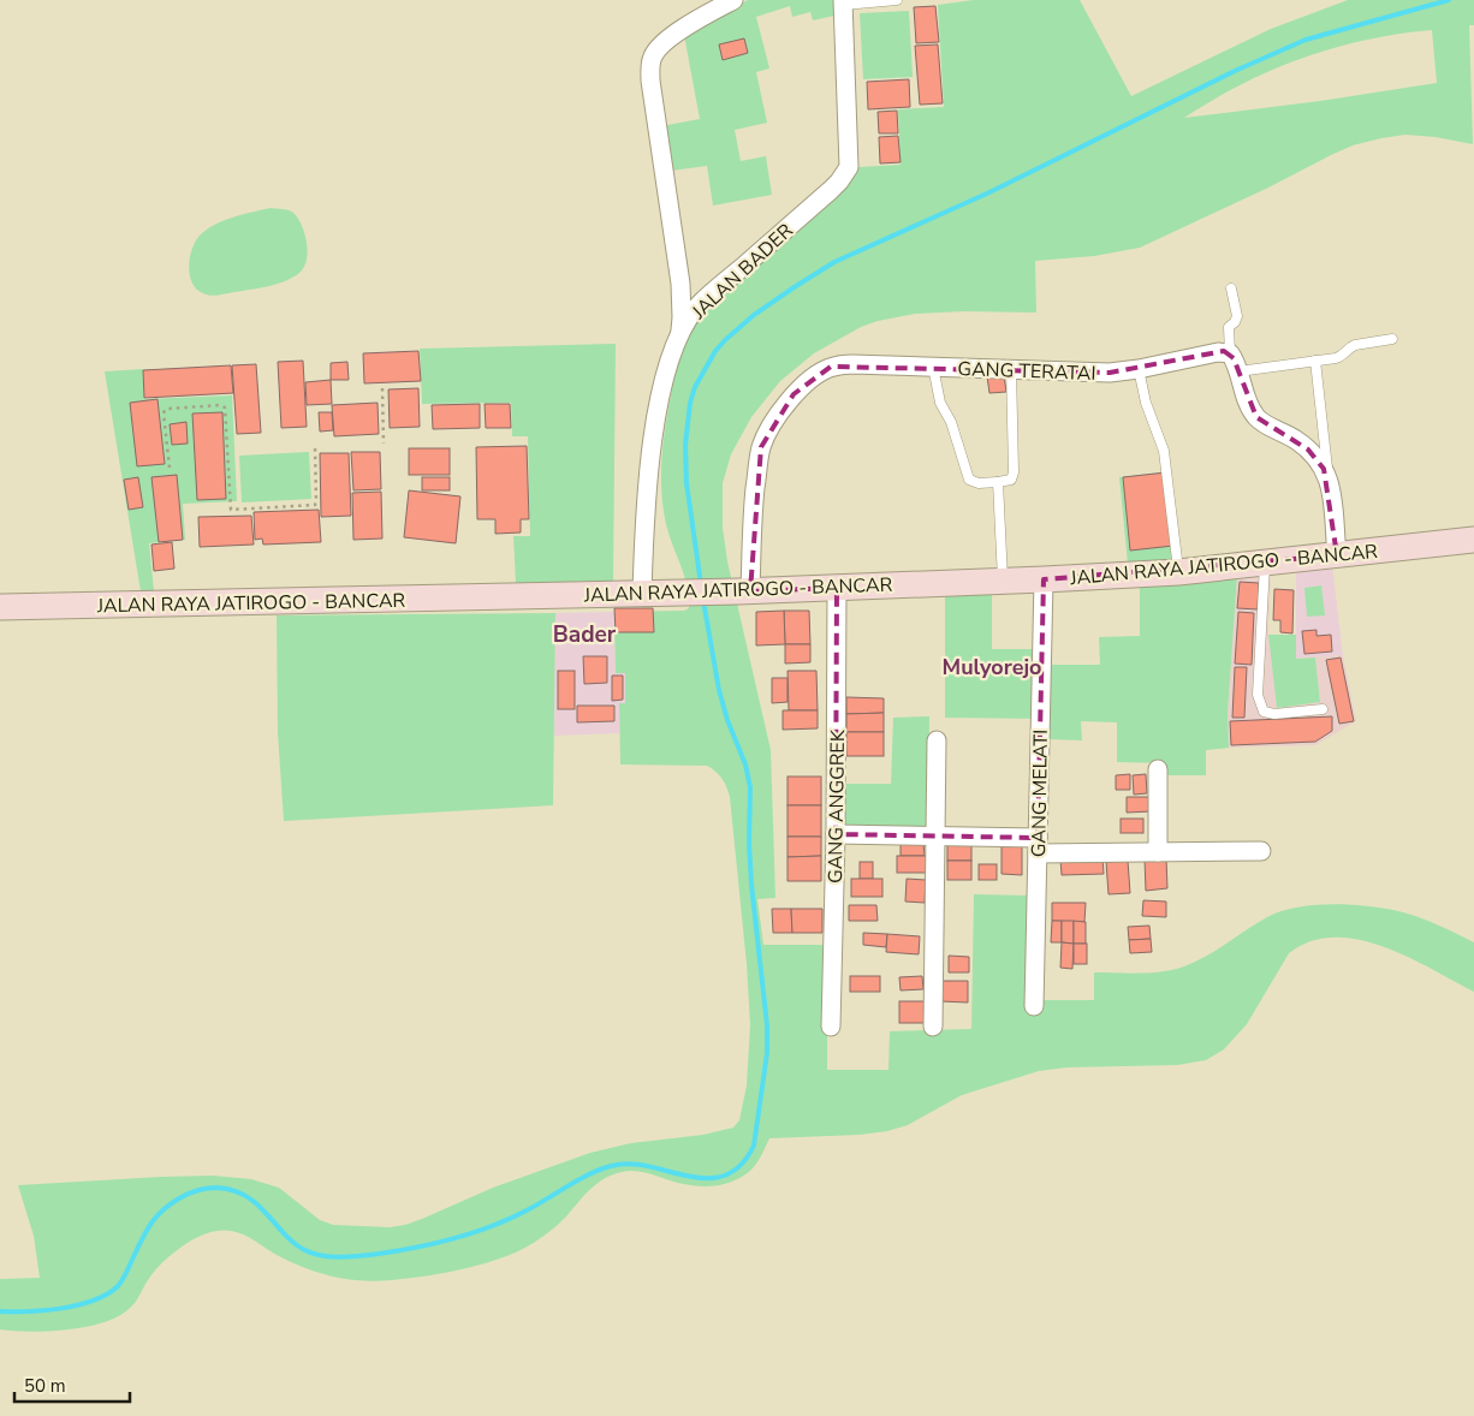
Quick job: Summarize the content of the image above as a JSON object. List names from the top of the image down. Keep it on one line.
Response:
{"streets":{"main road":["JALAN RAYA JATIROGO - BANCAR"],"street":["JALAN BADER","GANG TERATAI","GANG MELATI","GANG ANGGREK"]},"crossings":[["JALAN BADER","JALAN RAYA JATIROGO - BANCAR"],["GANG TERATAI","JALAN RAYA JATIROGO - BANCAR"],["JALAN RAYA JATIROGO - BANCAR","GANG MELATI"],["JALAN RAYA JATIROGO - BANCAR","GANG ANGGREK"]],"districts":["Bader","Mulyorejo"],"scale_bar":"50 m"}
